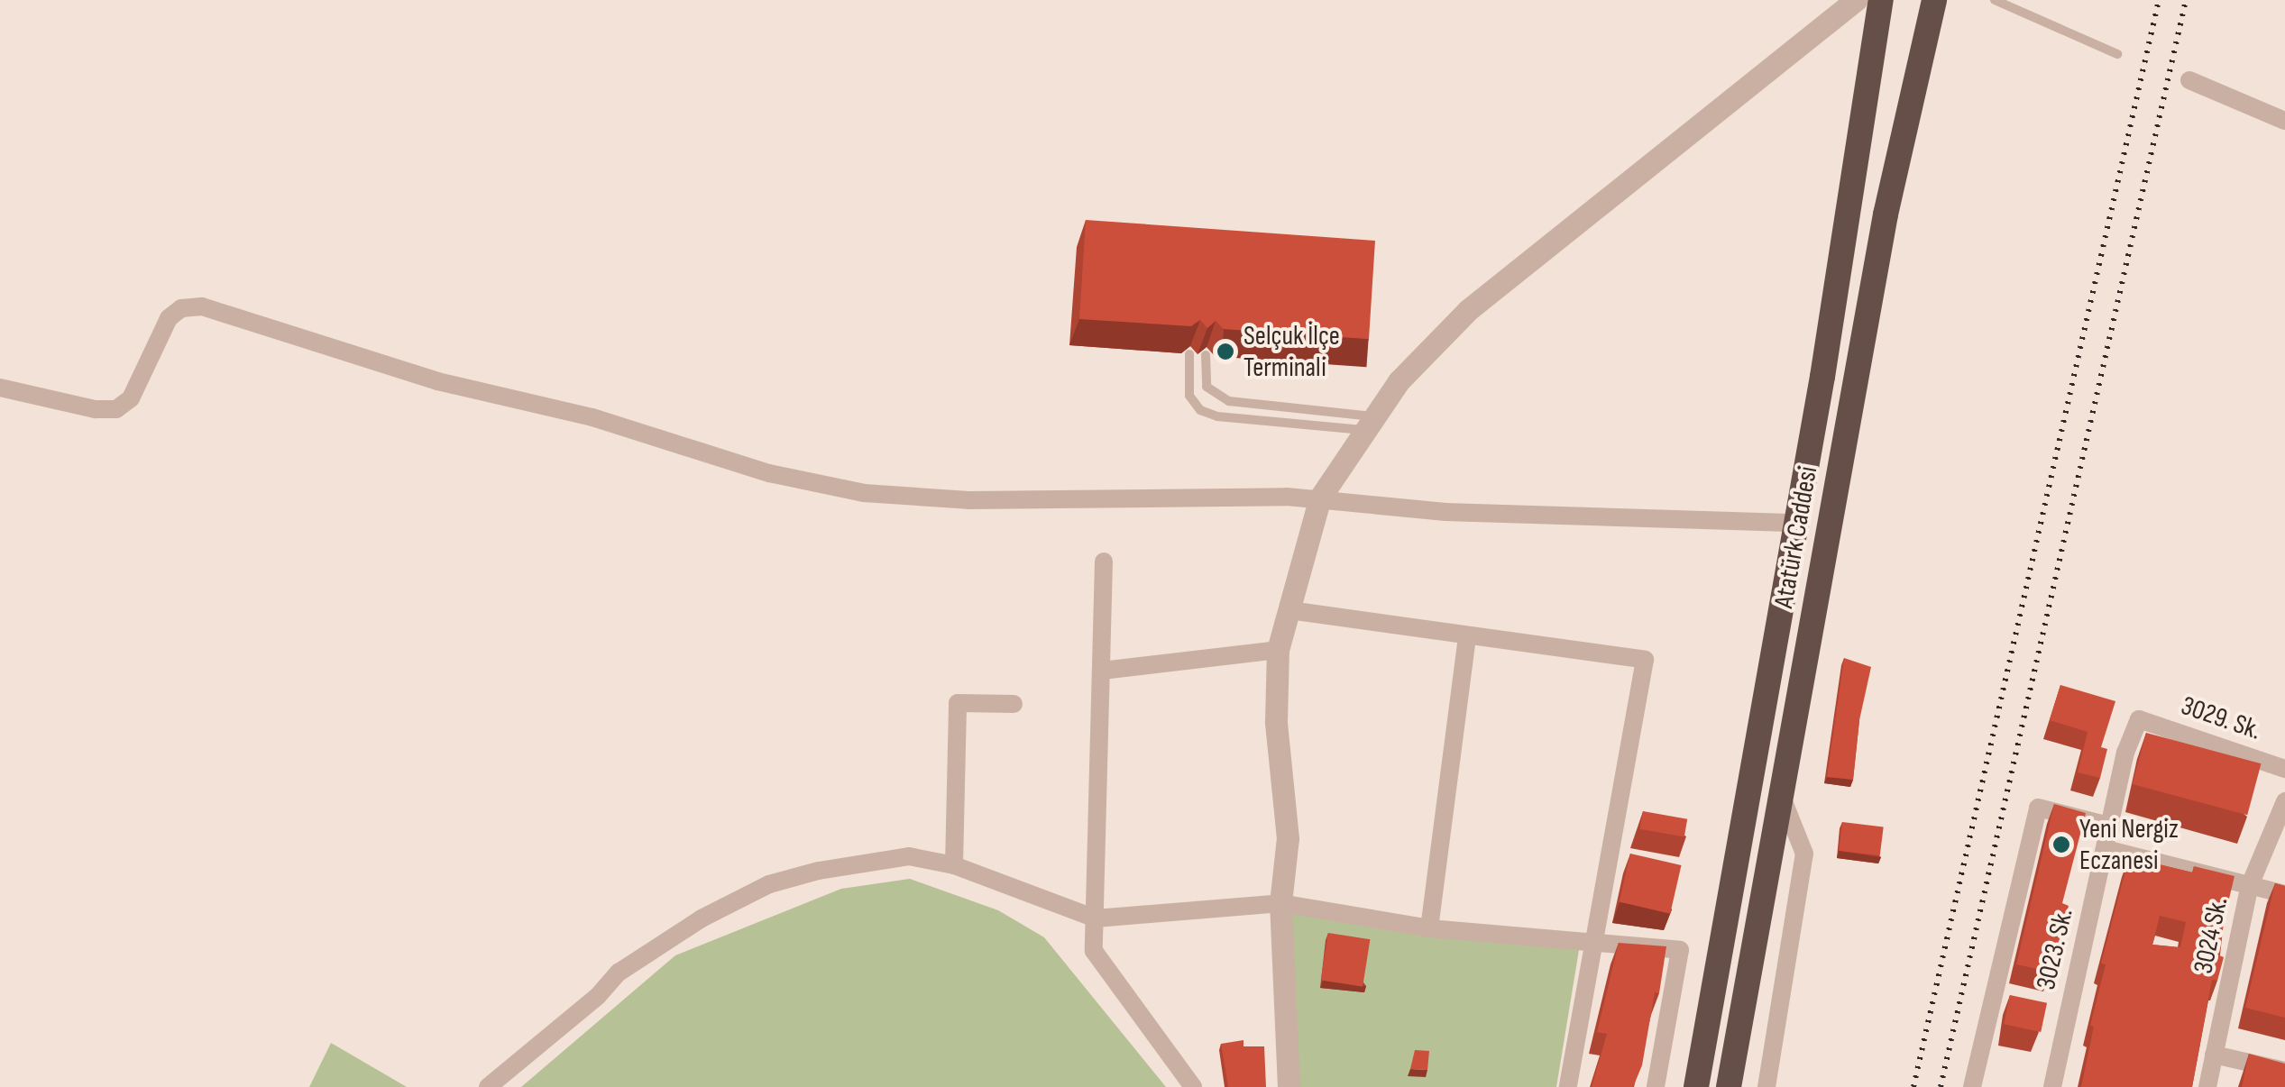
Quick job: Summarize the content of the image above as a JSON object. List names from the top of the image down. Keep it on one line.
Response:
{"streets":{"highway":["Atatürk Caddesi"],"street":["3029. Sk.","3024 Sk.","3023. Sk."]},"crossings":[["3029. Sk.","3023. Sk."]],"places":["Selçuk İlçe Terminali","Yeni Nergiz Eczanesi"]}
